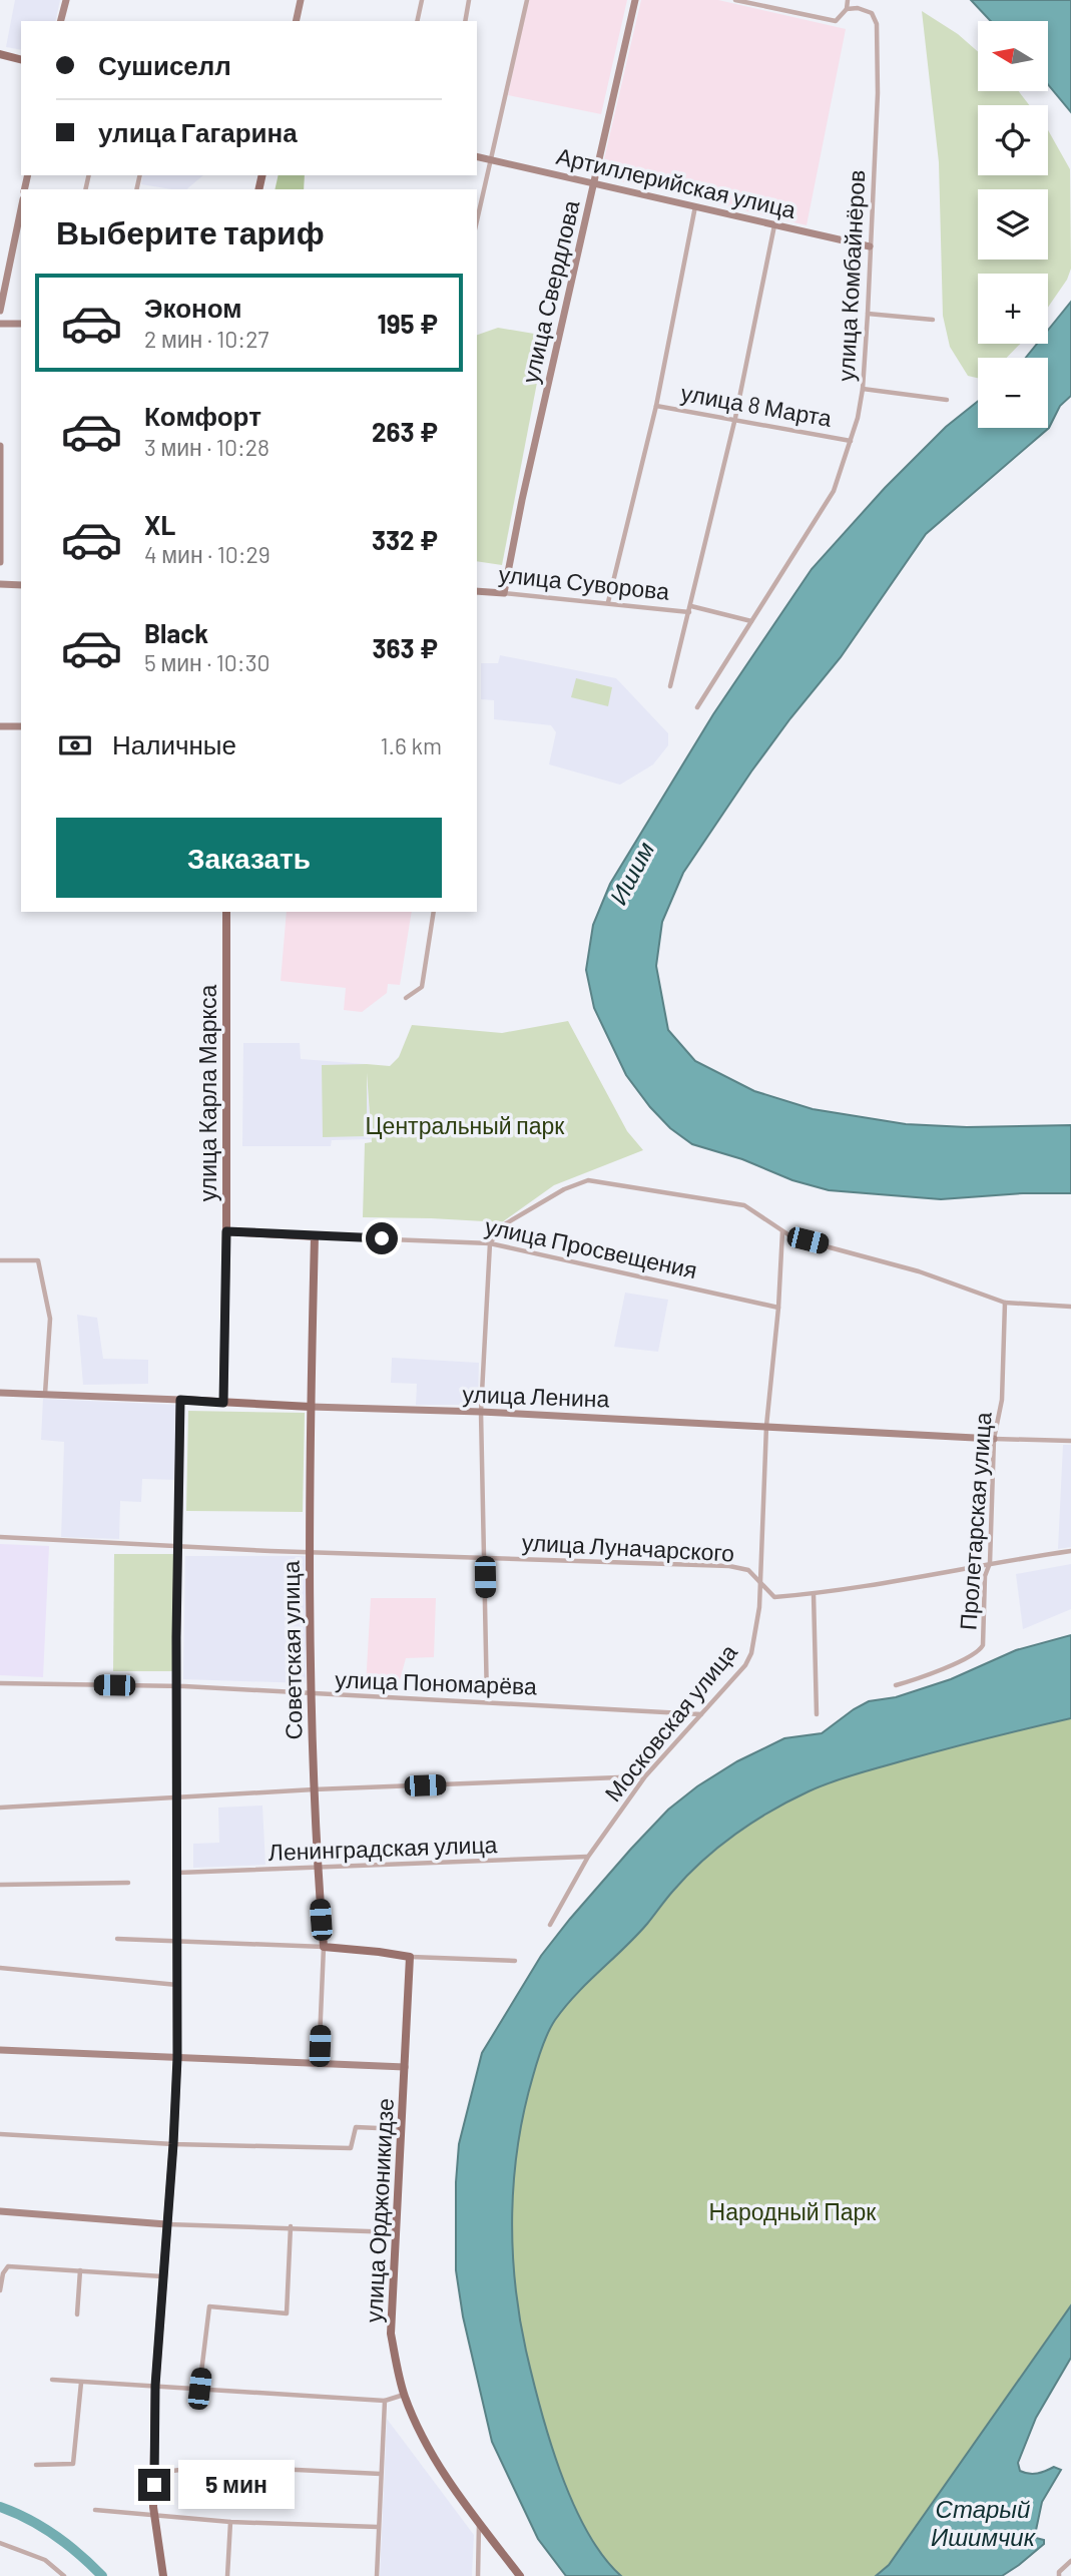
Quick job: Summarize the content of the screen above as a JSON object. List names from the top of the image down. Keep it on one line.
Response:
{"streets":{"main road":["улица Карла Маркса","улица Просвещения","улица Ленина","Советская улица","улица Орджоникидзе"],"street":["Артиллерийская улица","улица Комбайнёров","улица Свердлова","улица 8 Марта","улица Суворова","Пролетарская улица","улица Луначарского","улица Пономарёва","Московская улица","Ленинградская улица"]},"crossings":[["Артиллерийская улица","улица Комбайнёров"],["Артиллерийская улица","улица Свердлова"],["улица Комбайнёров","улица 8 Марта"],["улица Комбайнёров","улица Суворова"],["улица Свердлова","улица Суворова"],["улица Карла Маркса","улица Просвещения"],["улица Карла Маркса","улица Ленина"],["улица Просвещения","Советская улица"],["улица Просвещения","Московская улица"],["улица Ленина","Пролетарская улица"],["улица Ленина","Советская улица"],["улица Ленина","Московская улица"],["Пролетарская улица","улица Луначарского"],["улица Луначарского","Советская улица"],["улица Луначарского","Московская улица"],["Советская улица","улица Пономарёва"],["Советская улица","Ленинградская улица"],["улица Пономарёва","Московская улица"],["Московская улица","Ленинградская улица"]],"water":["Ишим","Старый Ишимчик"],"parks":["Центральный парк","Народный Парк"],"north":"left","page":{"map_buttons":["+","−"],"banner":["Сушиселл","улица Гагарина"],"heading":"Выберите тариф","list":[{"name":"Эконом","note":"2 мин · 10:27","value":"195 ₽"},{"name":"Комфорт","note":"3 мин · 10:28","value":"263 ₽"},{"name":"XL","note":"4 мин · 10:29","value":"332 ₽"},{"name":"Black","note":"5 мин · 10:30","value":"363 ₽"}],"pay":["Наличные","1.6 km"],"buttons":"Заказать","bubble":"5 мин"}}
